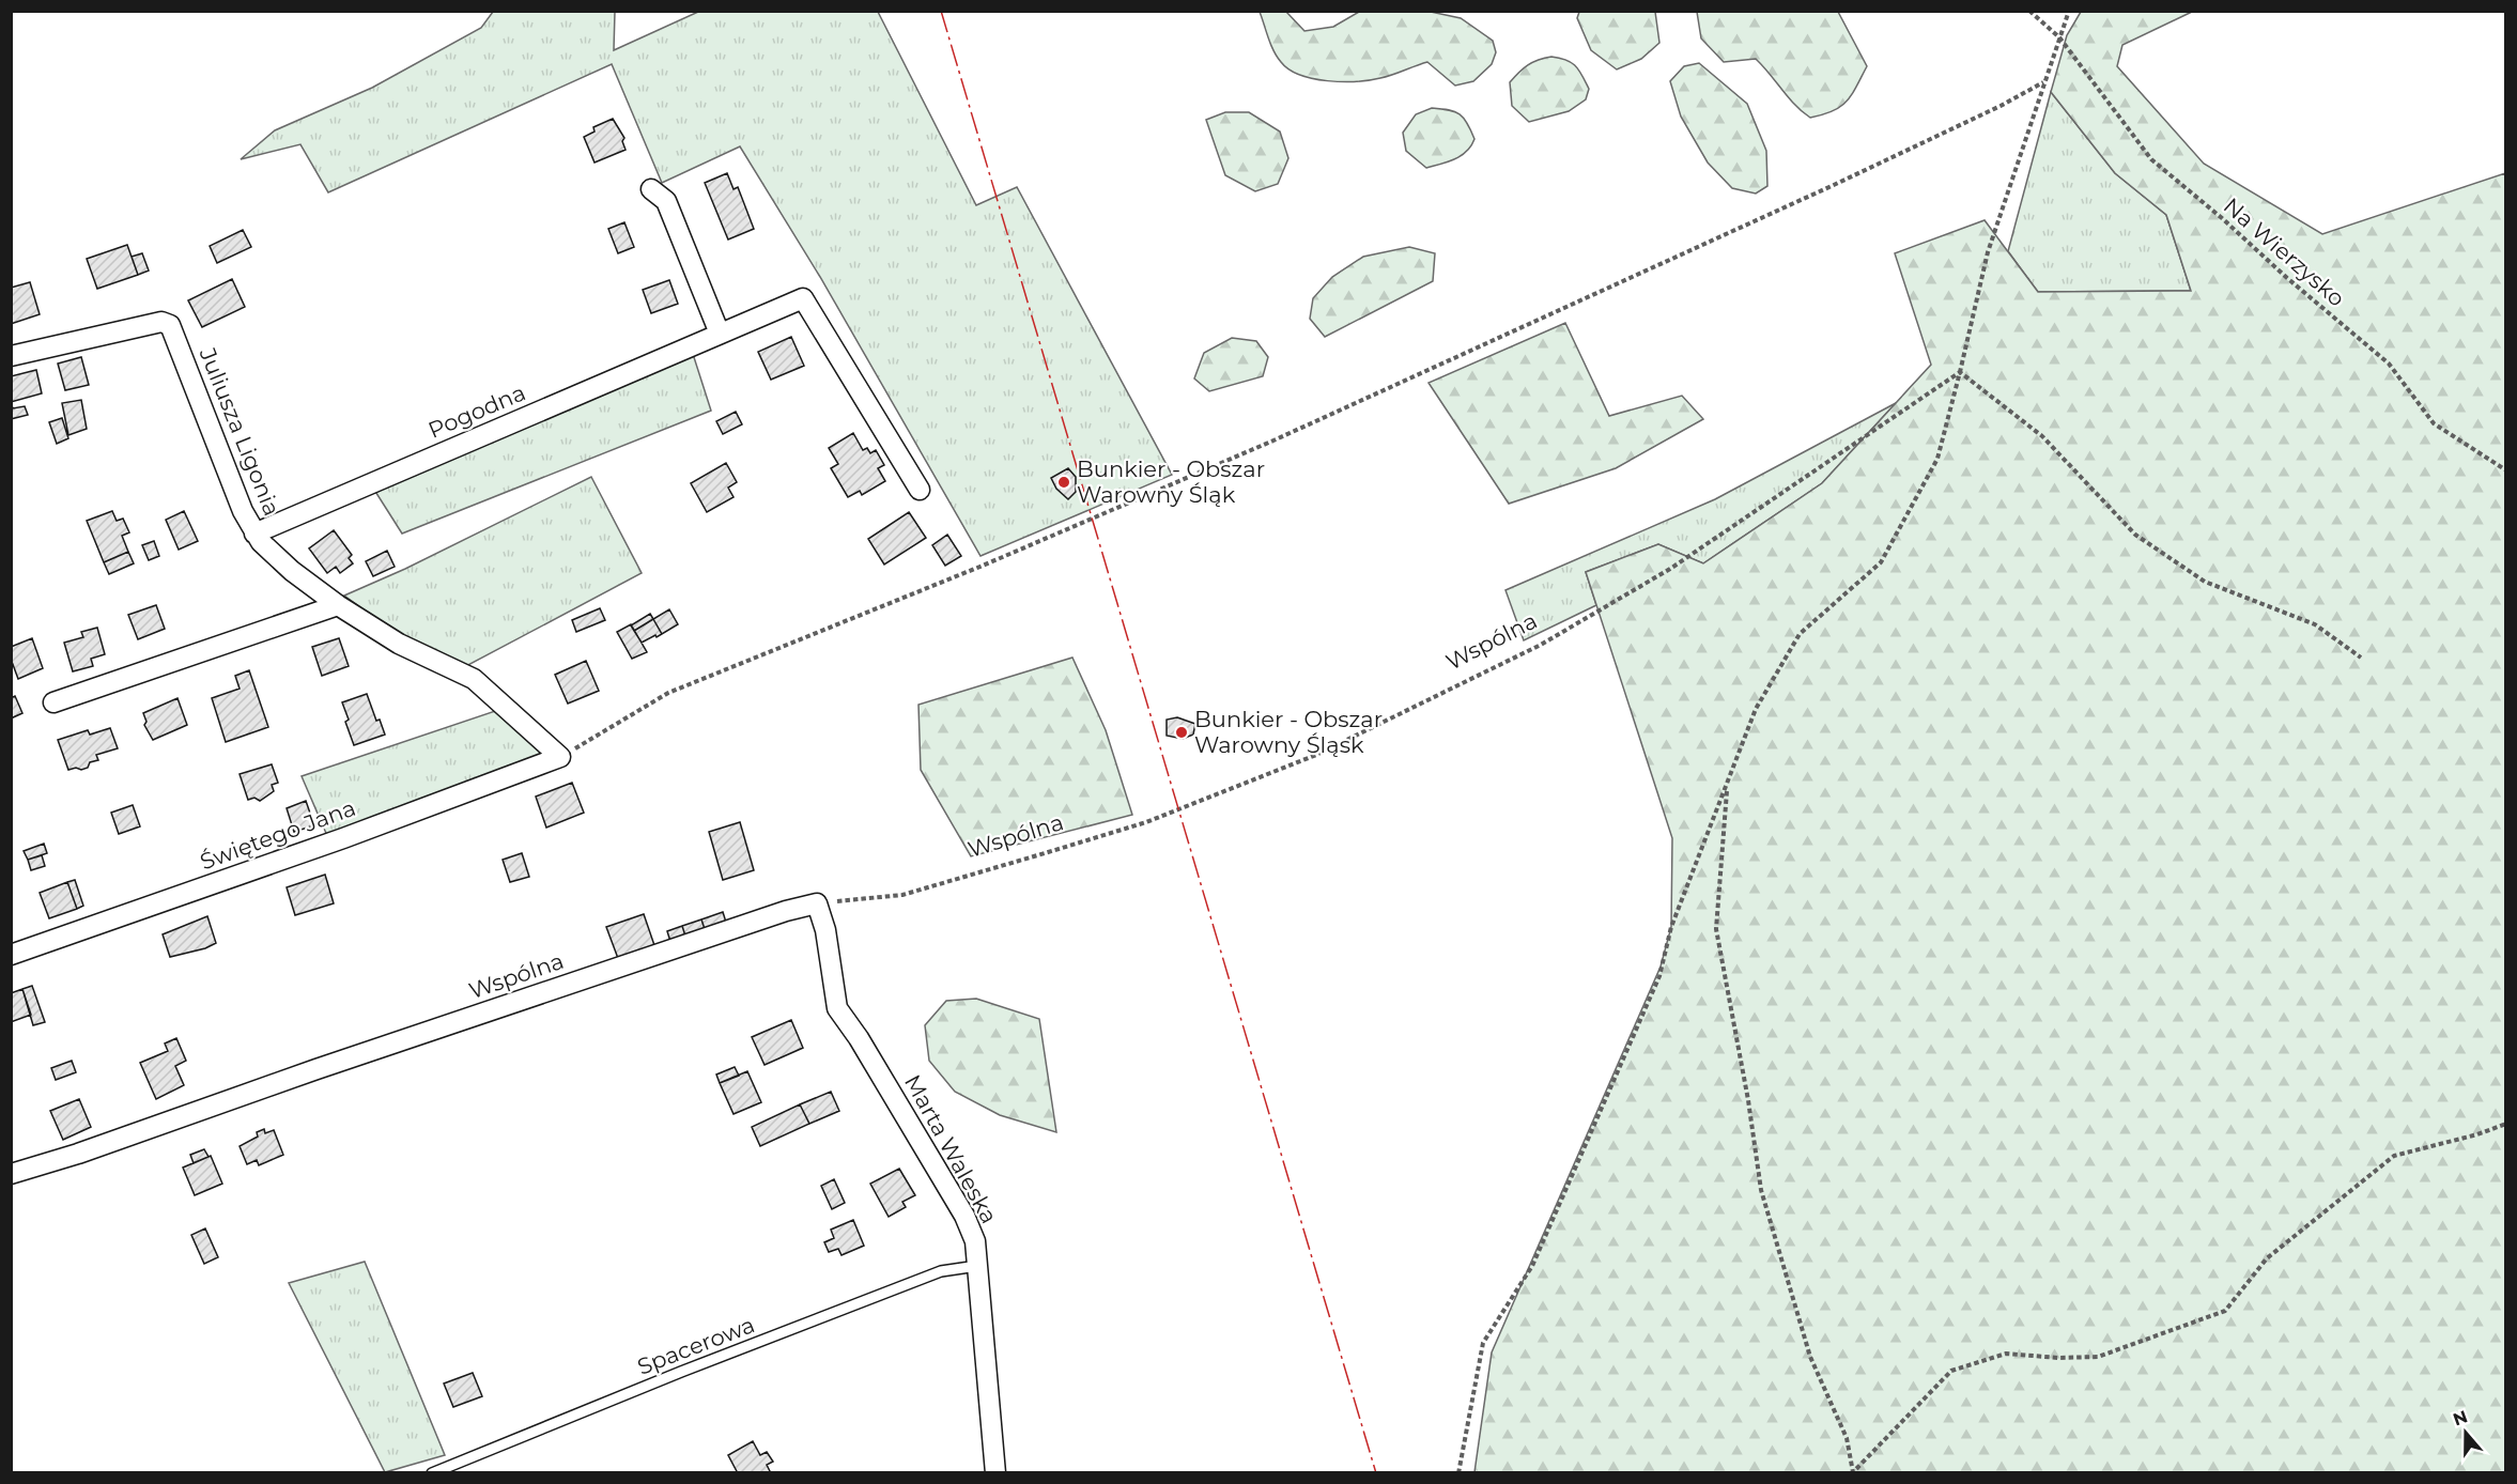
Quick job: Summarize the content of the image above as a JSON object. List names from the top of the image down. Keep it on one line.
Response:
{"streets":{"street":["Pogodna","Juliusza Ligonia","Wspólna","Świętego Jana","Marta Waleska"],"lane":["Spacerowa"],"path":["Na Wierzysko"]},"crossings":[["Pogodna","Juliusza Ligonia"],["Juliusza Ligonia","Świętego Jana"],["Wspólna","Marta Waleska"],["Marta Waleska","Spacerowa"]],"places":["Bunkier - Obszar Warowny Śląk","Bunkier - Obszar Warowny Śląsk"],"north":"top"}
